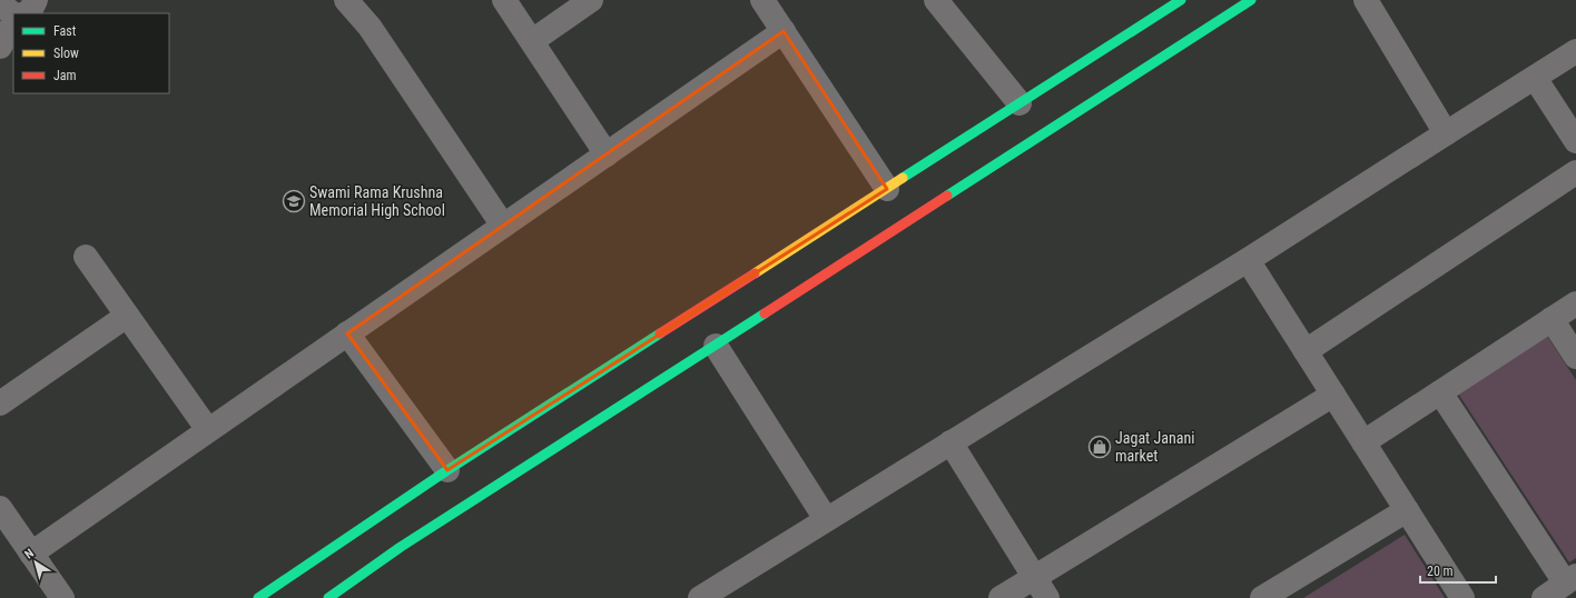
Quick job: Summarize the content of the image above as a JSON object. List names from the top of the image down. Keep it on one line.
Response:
{"places":{"school or university":["Swami Rama Krushna Memorial High School"],"shop":["Jagat Janani market"]},"legend":["Fast","Slow","Jam"],"scale_bar":"20 m","north":"top left"}
